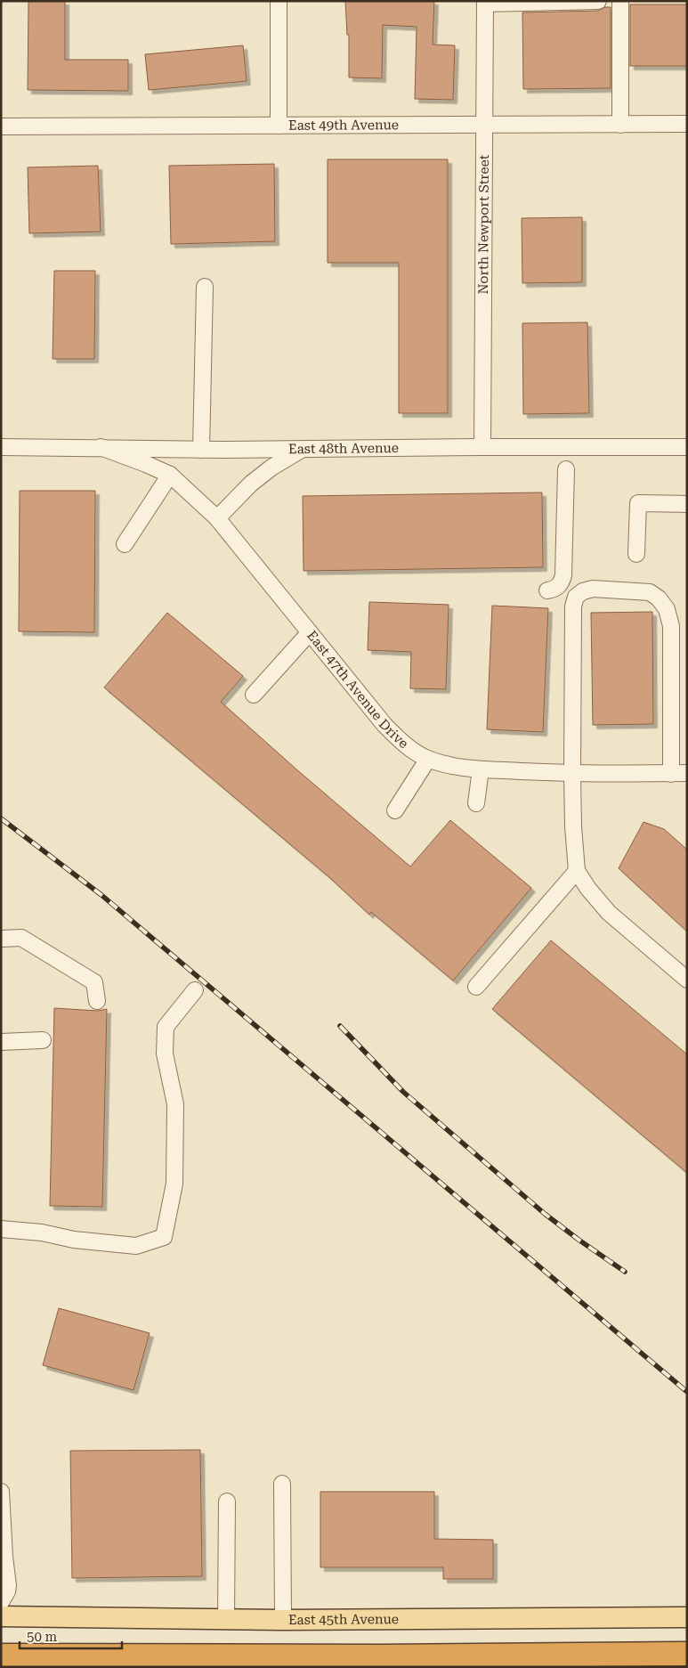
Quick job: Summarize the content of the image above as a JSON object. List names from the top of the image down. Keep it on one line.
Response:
{"streets":{"main road":["East 45th Avenue"],"street":["East 49th Avenue","North Newport Street","East 48th Avenue","East 47th Avenue Drive"]},"crossings":[["East 49th Avenue","North Newport Street"],["North Newport Street","East 48th Avenue"],["East 48th Avenue","East 47th Avenue Drive"]],"scale_bar":"50 m"}
